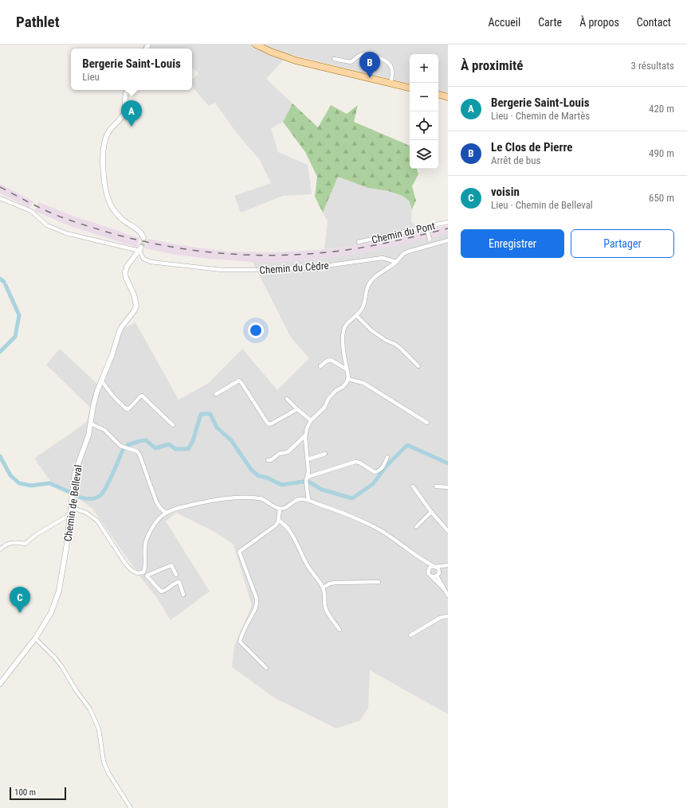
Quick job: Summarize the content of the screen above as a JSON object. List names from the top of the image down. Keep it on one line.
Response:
{"streets":{"street":["Chemin du Pont","Chemin du Cèdre","Chemin de Belleval"]},"crossings":[["Chemin du Cèdre","Chemin de Belleval"]],"scale_bar":"100 m","page":{"header":"Pathlet","nav":["Accueil","Carte","À propos","Contact"],"heading":["À proximité","3 résultats"],"popup":["Bergerie Saint-Louis","Lieu"],"pins":["B","A","C"],"map_buttons":["+","−"],"list":[{"mark":"A","name":"Bergerie Saint-Louis","note":"Lieu · Chemin de Martès","value":"420 m"},{"mark":"B","name":"Le Clos de Pierre","note":"Arrêt de bus","value":"490 m"},{"mark":"C","name":"voisin","note":"Lieu · Chemin de Belleval","value":"650 m"}],"buttons":["Enregistrer","Partager"],"scale":"100 m"}}
